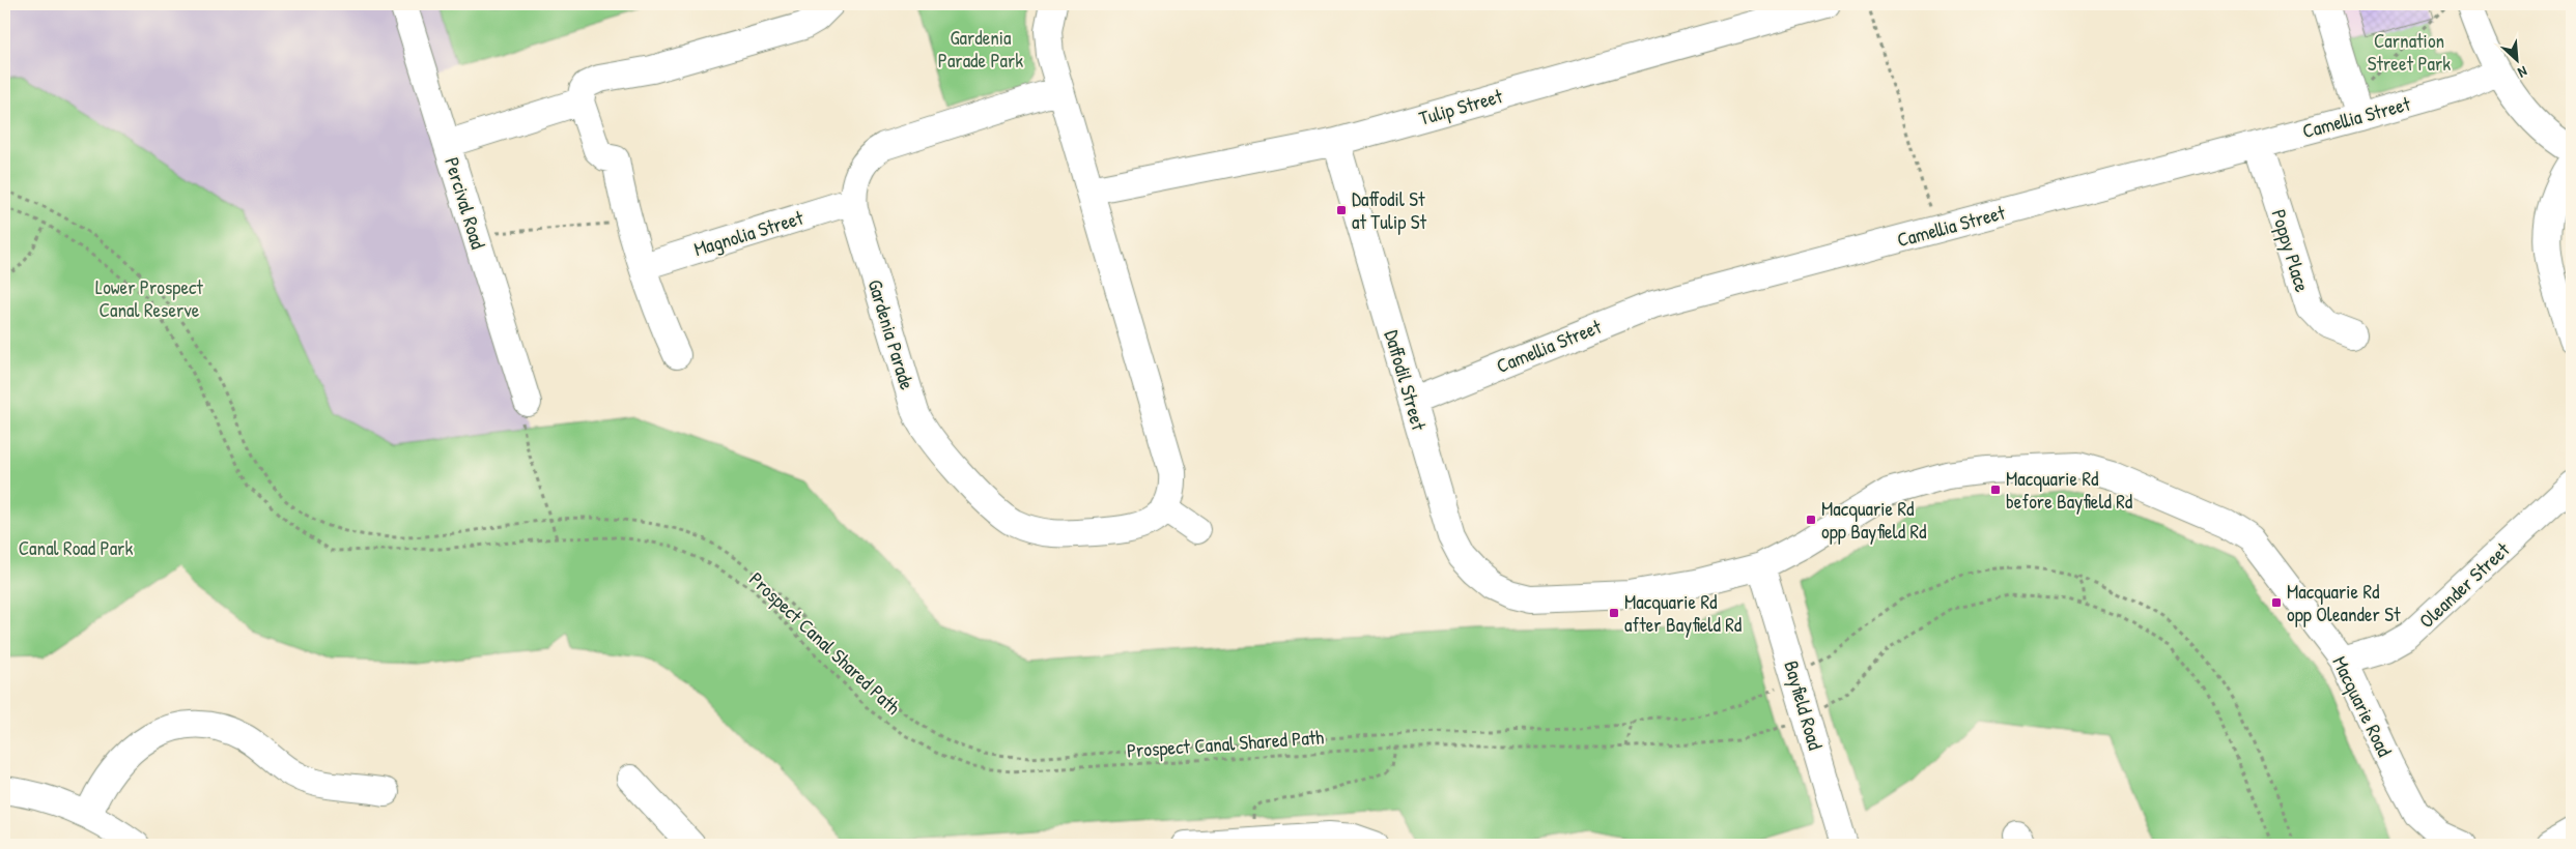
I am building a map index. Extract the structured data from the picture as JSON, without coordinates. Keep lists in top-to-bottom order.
{
  "streets": {
    "street": [
      "Tulip Street",
      "Camellia Street",
      "Percival Road",
      "Magnolia Street",
      "Poppy Place",
      "Gardenia Parade",
      "Daffodil Street",
      "Oleander Street",
      "Bayfield Road",
      "Macquarie Road"
    ],
    "path": ["Prospect Canal Shared Path"]
  },
  "crossings": [
    ["Tulip Street", "Daffodil Street"],
    ["Camellia Street", "Poppy Place"],
    ["Camellia Street", "Daffodil Street"],
    ["Magnolia Street", "Gardenia Parade"],
    ["Daffodil Street", "Macquarie Road"],
    ["Oleander Street", "Macquarie Road"],
    ["Prospect Canal Shared Path", "Bayfield Road"],
    ["Bayfield Road", "Macquarie Road"]
  ],
  "parks": [
    "Gardenia Parade Park",
    "Carnation Street Park",
    "Lower Prospect Canal Reserve",
    "Canal Road Park"
  ],
  "places": {
    "transit": [
      "Daffodil St at Tulip St",
      "Macquarie Rd before Bayfield Rd",
      "Macquarie Rd opp Bayfield Rd",
      "Macquarie Rd opp Oleander St",
      "Macquarie Rd after Bayfield Rd"
    ]
  },
  "north": "bottom right"
}
